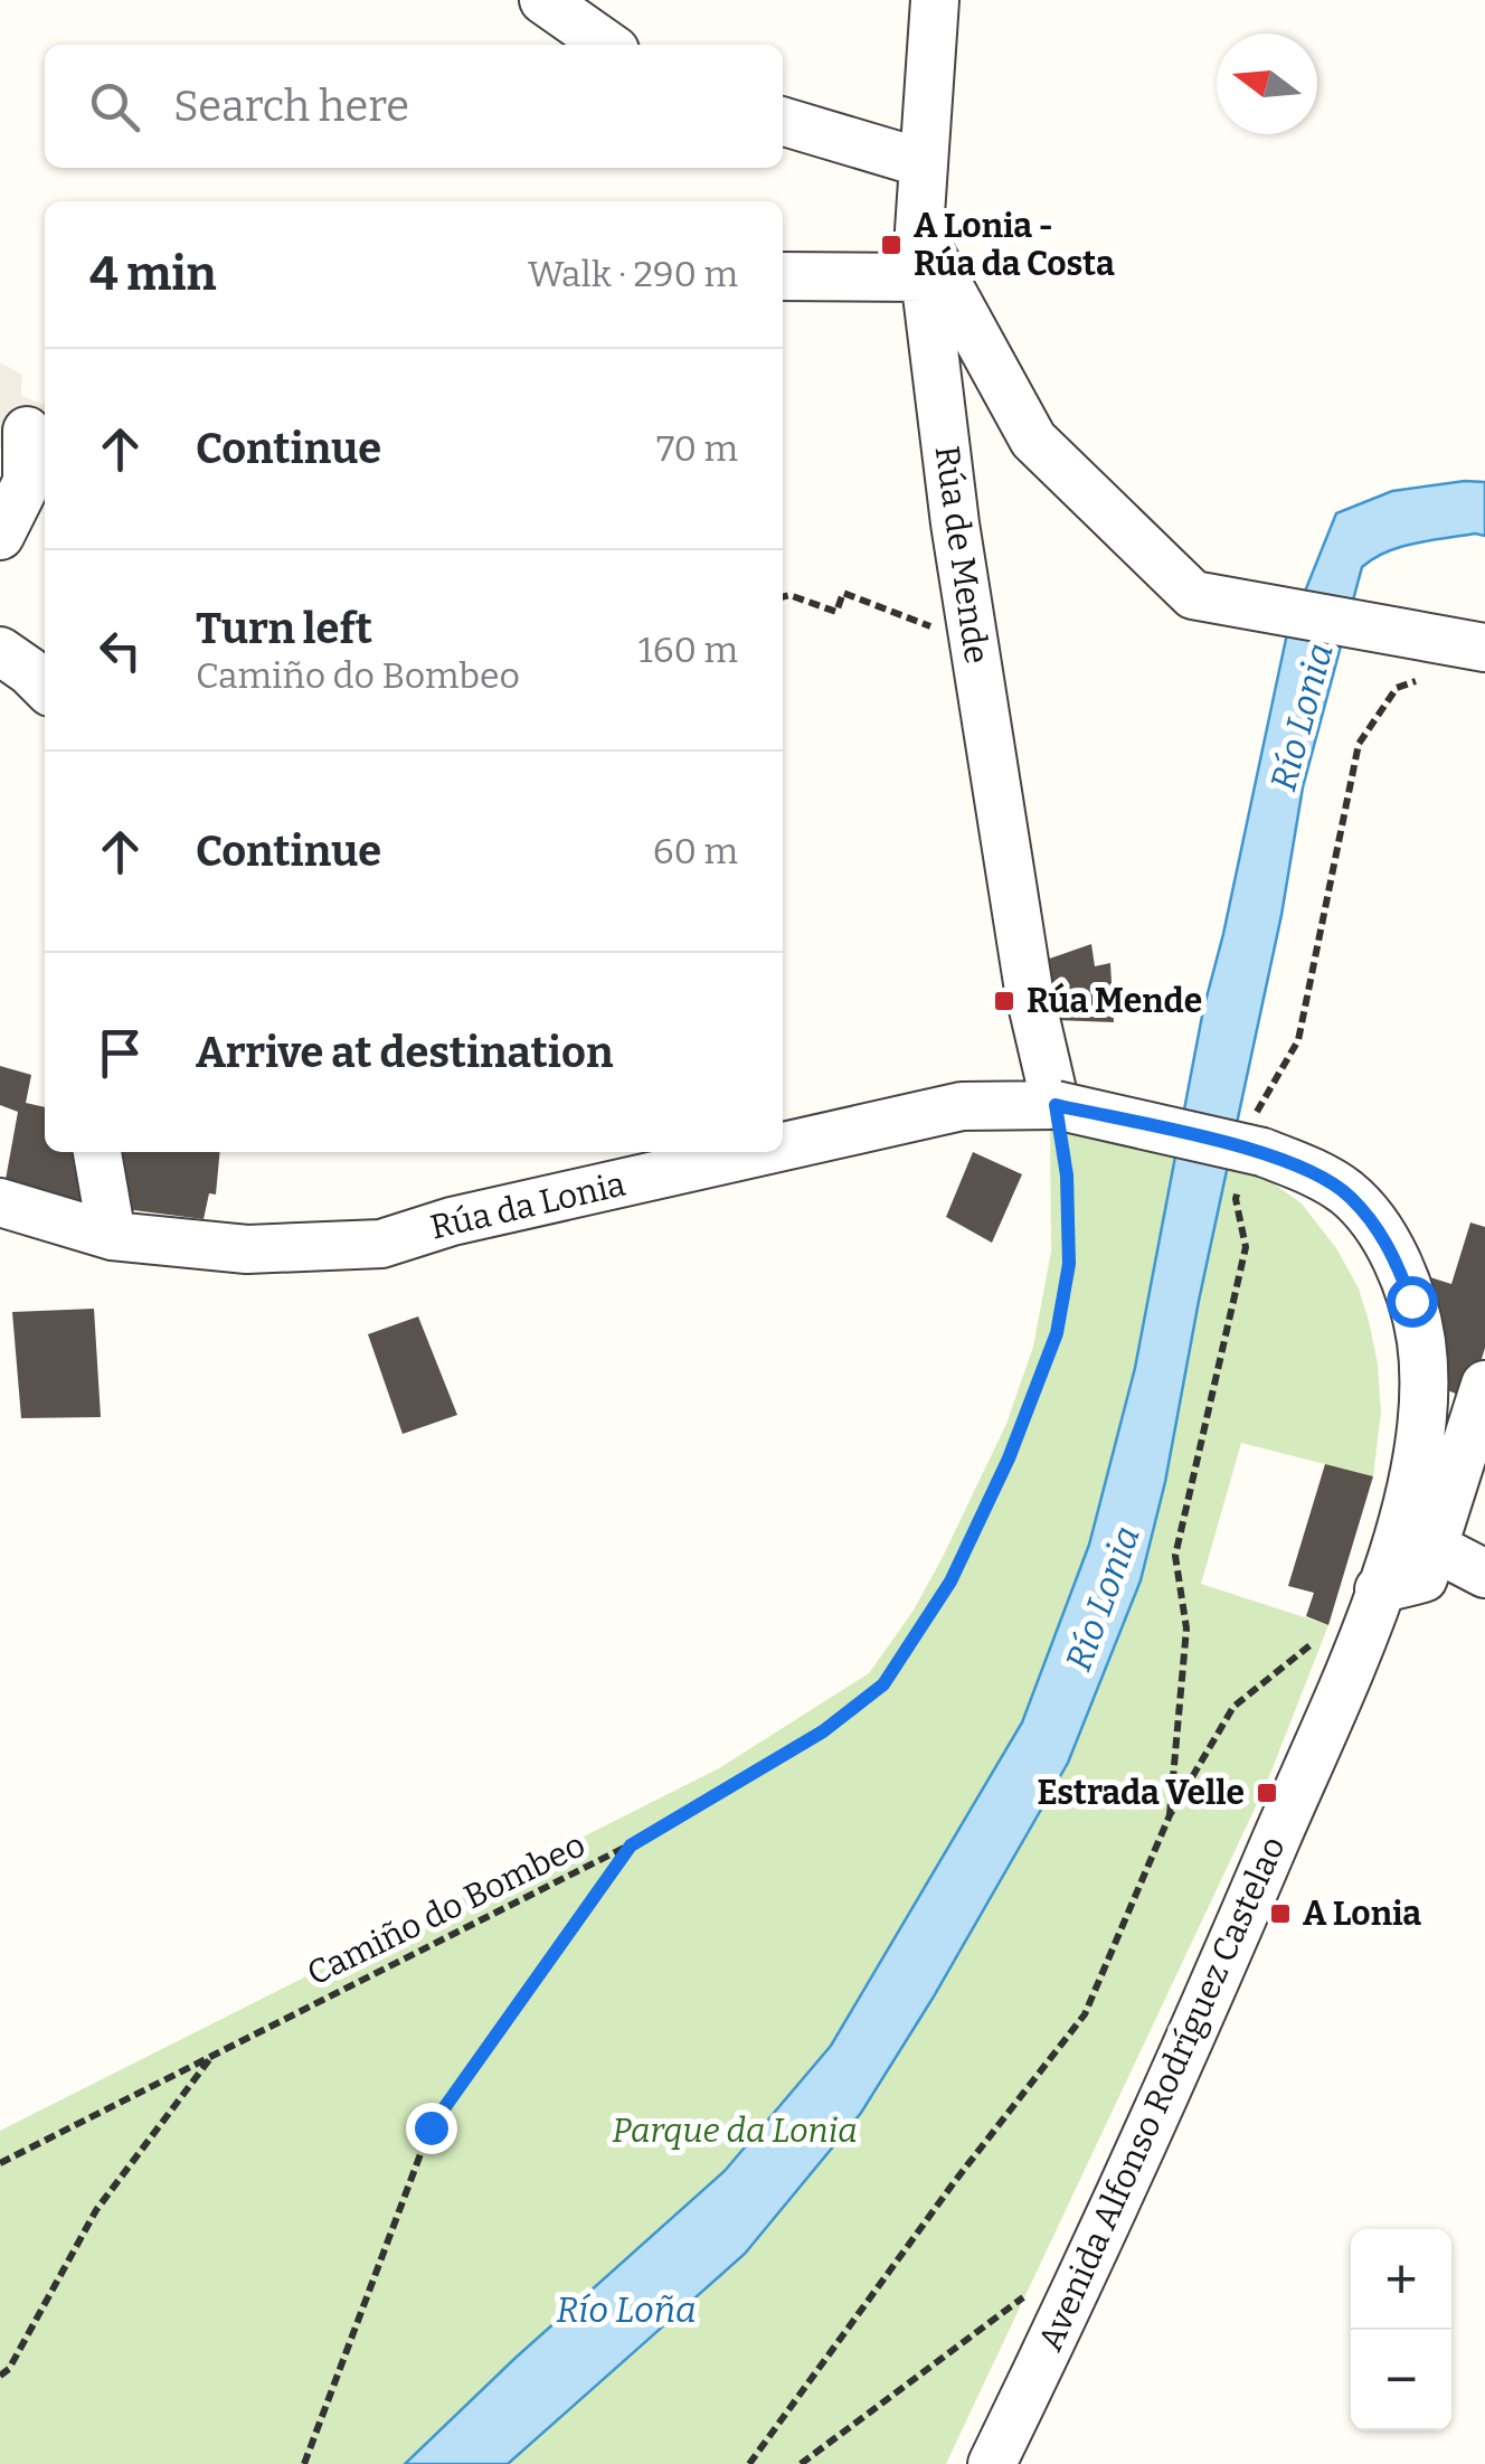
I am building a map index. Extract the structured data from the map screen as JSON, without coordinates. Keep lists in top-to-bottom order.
{
  "streets": {
    "street": ["Rúa de Mende", "Rúa da Lonia", "Avenida Alfonso Rodríguez Castelao"],
    "path": ["Camiño do Bombeo"]
  },
  "crossings": [
    ["Rúa de Mende", "Rúa da Lonia"],
    ["Rúa de Mende", "Camiño do Bombeo"],
    ["Rúa de Mende", "Avenida Alfonso Rodríguez Castelao"],
    ["Rúa da Lonia", "Camiño do Bombeo"],
    ["Rúa da Lonia", "Avenida Alfonso Rodríguez Castelao"],
    ["Camiño do Bombeo", "Avenida Alfonso Rodríguez Castelao"]
  ],
  "water": ["Río Lonia", "Río Loña"],
  "parks": ["Parque da Lonia"],
  "places": {
    "transit": [
      "A Lonia - Rúa da Costa",
      "Rúa Mende",
      "Estrada Velle",
      "A Lonia"
    ]
  },
  "north": "left",
  "page": {
    "search": "Search here",
    "heading": ["4 min", "Walk · 290 m"],
    "list": [
      ["Continue", "70 m"],
      ["Turn left", "Camiño do Bombeo", "160 m"],
      ["Continue", "60 m"],
      "Arrive at destination"
    ],
    "map_buttons": ["+", "−"]
  }
}
